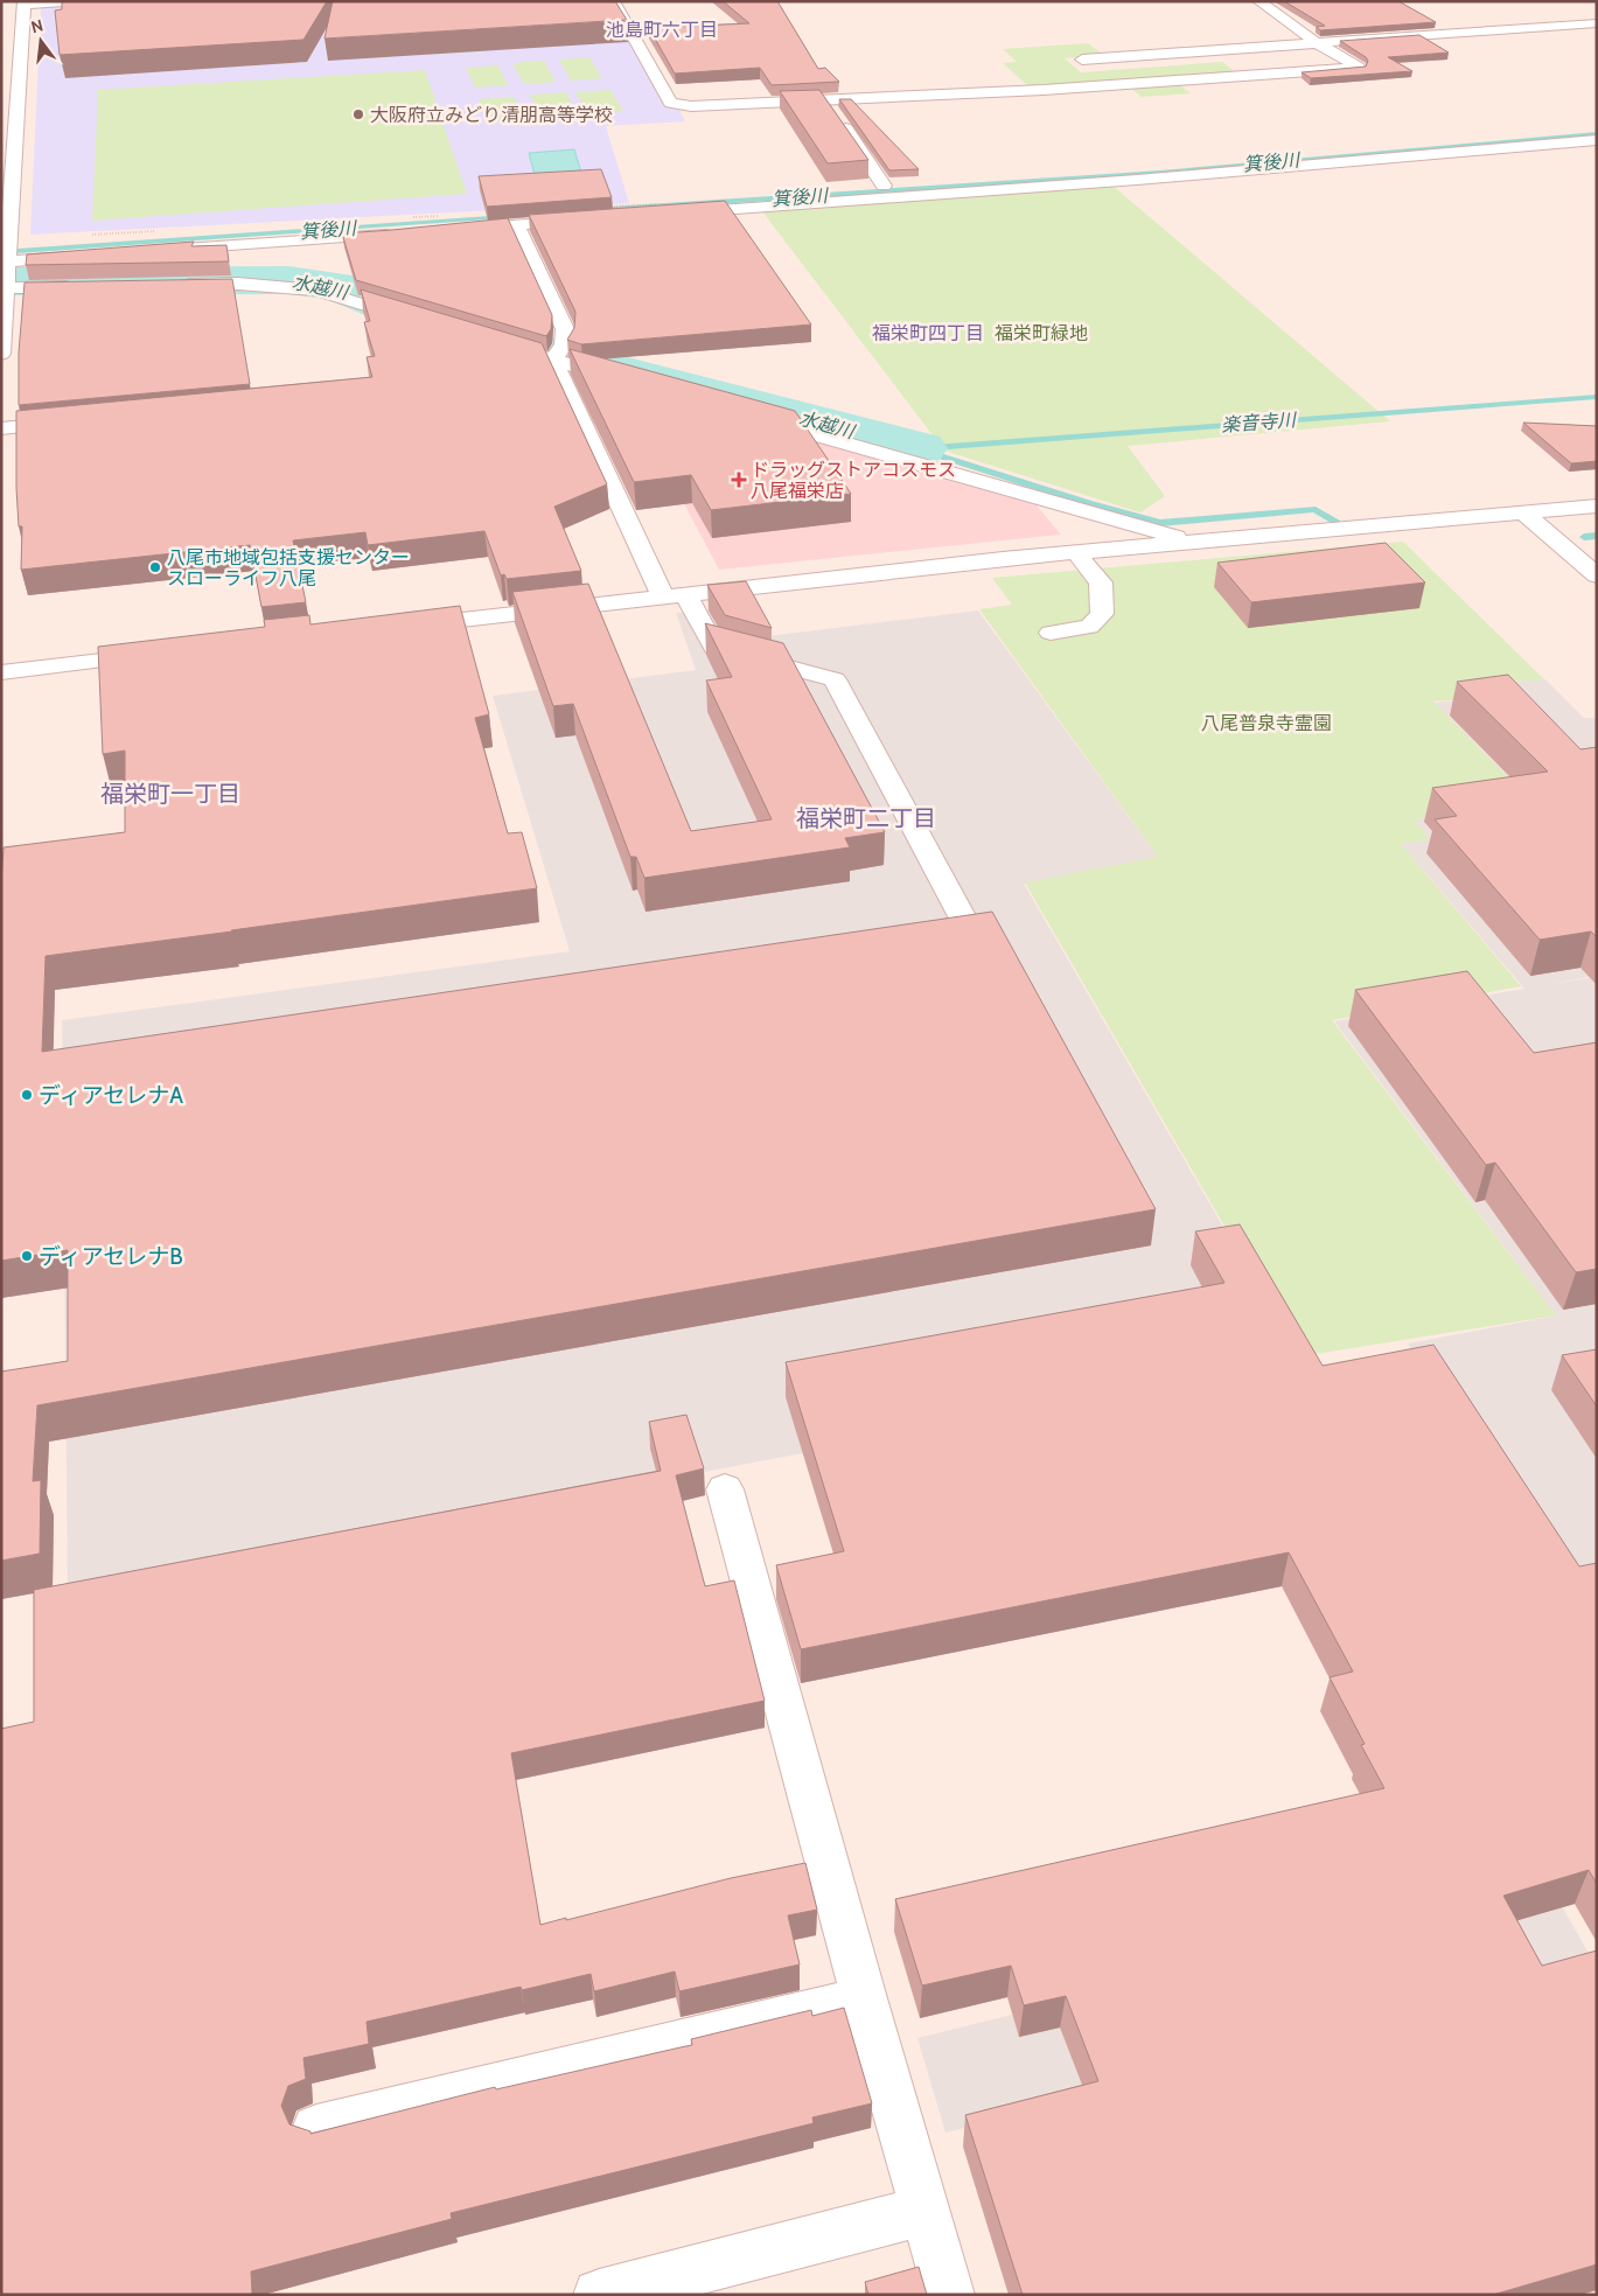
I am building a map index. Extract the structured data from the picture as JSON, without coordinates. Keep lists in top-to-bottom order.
{
  "districts": [
    "池島町六丁目",
    "福栄町四丁目",
    "福栄町一丁目",
    "福栄町二丁目"
  ],
  "water": ["箕後川", "水越川", "楽音寺川"],
  "parks": ["福栄町緑地", "八尾普泉寺霊園"],
  "places": {
    "other": [
      "大阪府立みどり清朋高等学校",
      "八尾市地域包括支援センター スローライフ八尾",
      "ディアセレナA",
      "ディアセレナB"
    ],
    "health": ["ドラッグストアコスモス 八尾福栄店"]
  },
  "north": "top"
}
